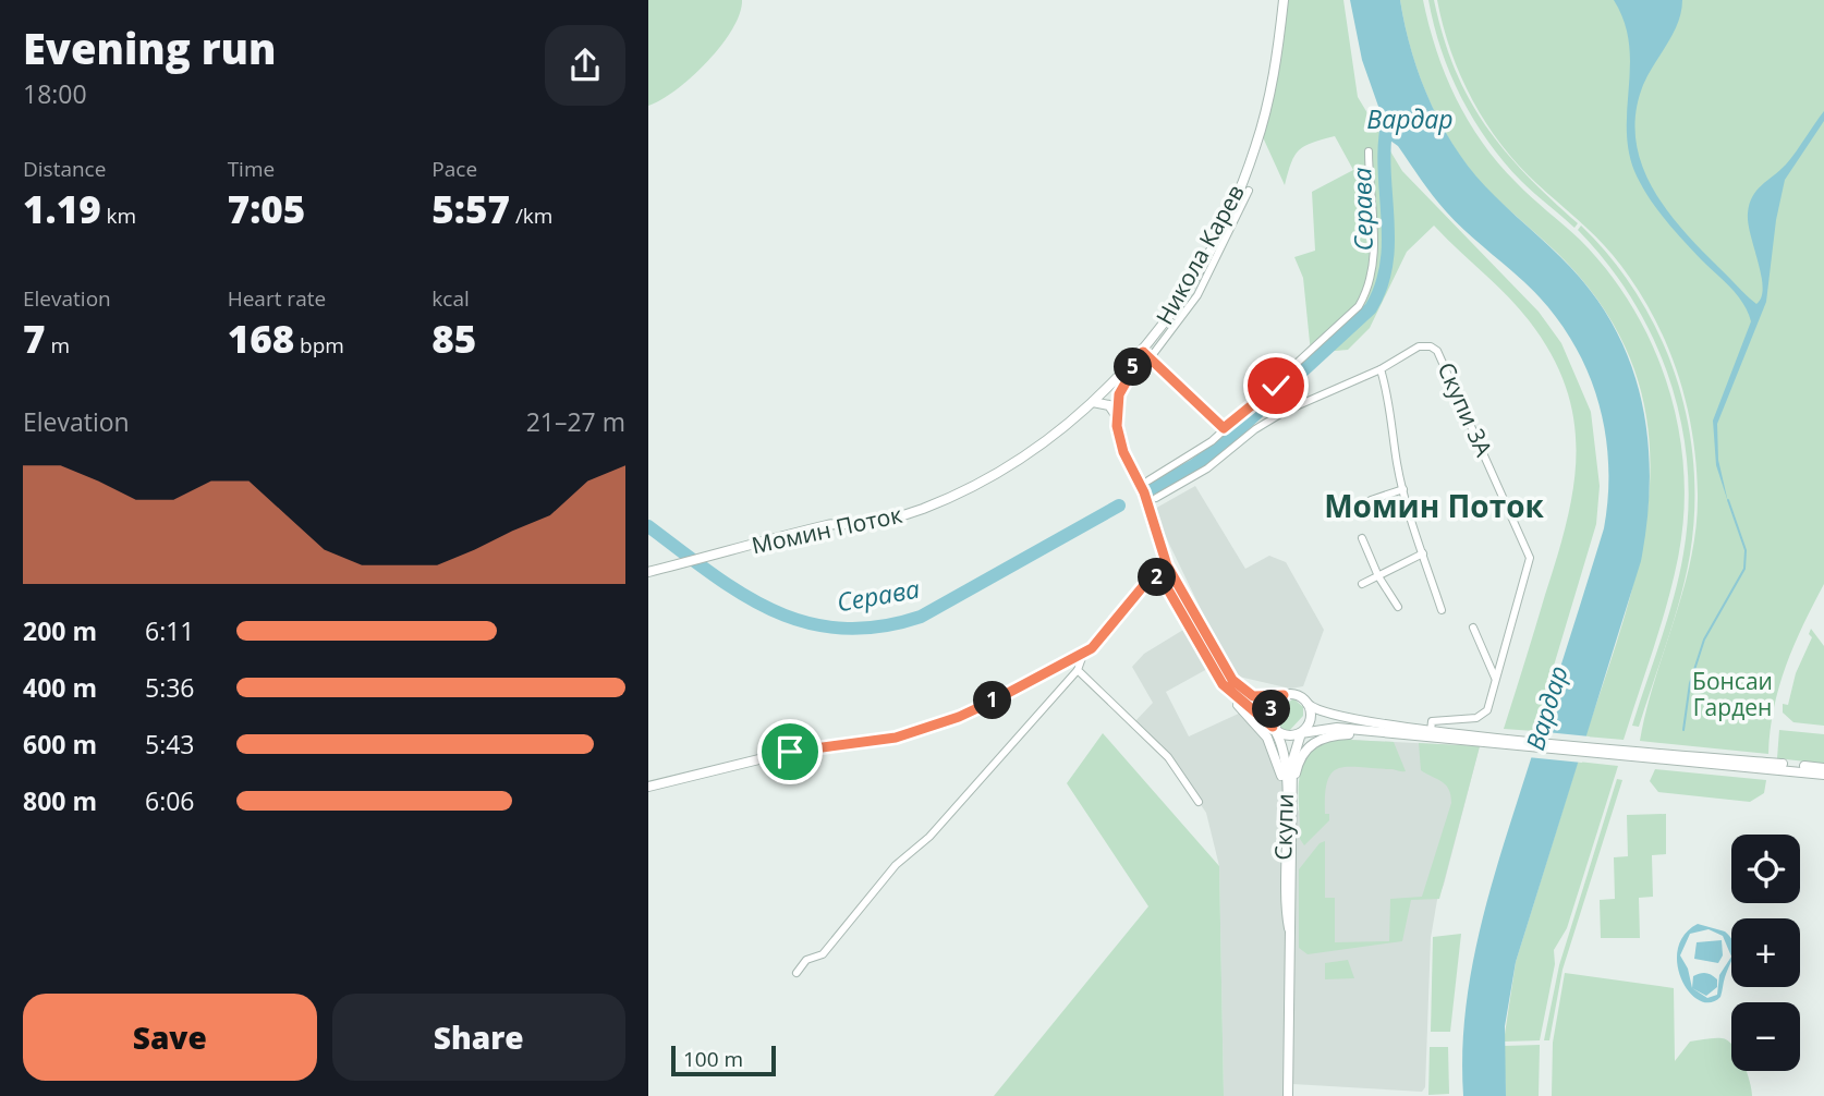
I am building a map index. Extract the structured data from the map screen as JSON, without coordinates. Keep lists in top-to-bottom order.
{
  "streets": {
    "street": [
      "Никола Карев",
      "Скупи 3А",
      "Момин Поток",
      "Скупи"
    ]
  },
  "crossings": [
    ["Никола Карев", "Момин Поток"]
  ],
  "districts": ["Момин Поток"],
  "water": ["Вардар", "Серава"],
  "parks": ["Бонсаи Гарден"],
  "scale_bar": "100 m",
  "page": {
    "heading": ["Evening run", "18:00"],
    "stats": [
      ["Distance", "1.19 km"],
      ["Time", "7:05"],
      ["Pace", "5:57 /km"],
      ["Elevation", "7 m"],
      ["Heart rate", "168 bpm"],
      ["kcal", "85"]
    ],
    "pins": [
      "5",
      "2",
      "1",
      "3"
    ],
    "chart": ["Elevation", "21–27 m"],
    "list": [
      {
        "name": "200 m",
        "note": "6:11"
      },
      {
        "name": "400 m",
        "note": "5:36"
      },
      {
        "name": "600 m",
        "note": "5:43"
      },
      {
        "name": "800 m",
        "note": "6:06"
      }
    ],
    "map_buttons": ["+", "−"],
    "buttons": ["Save", "Share"],
    "scale": "100 m"
  }
}
